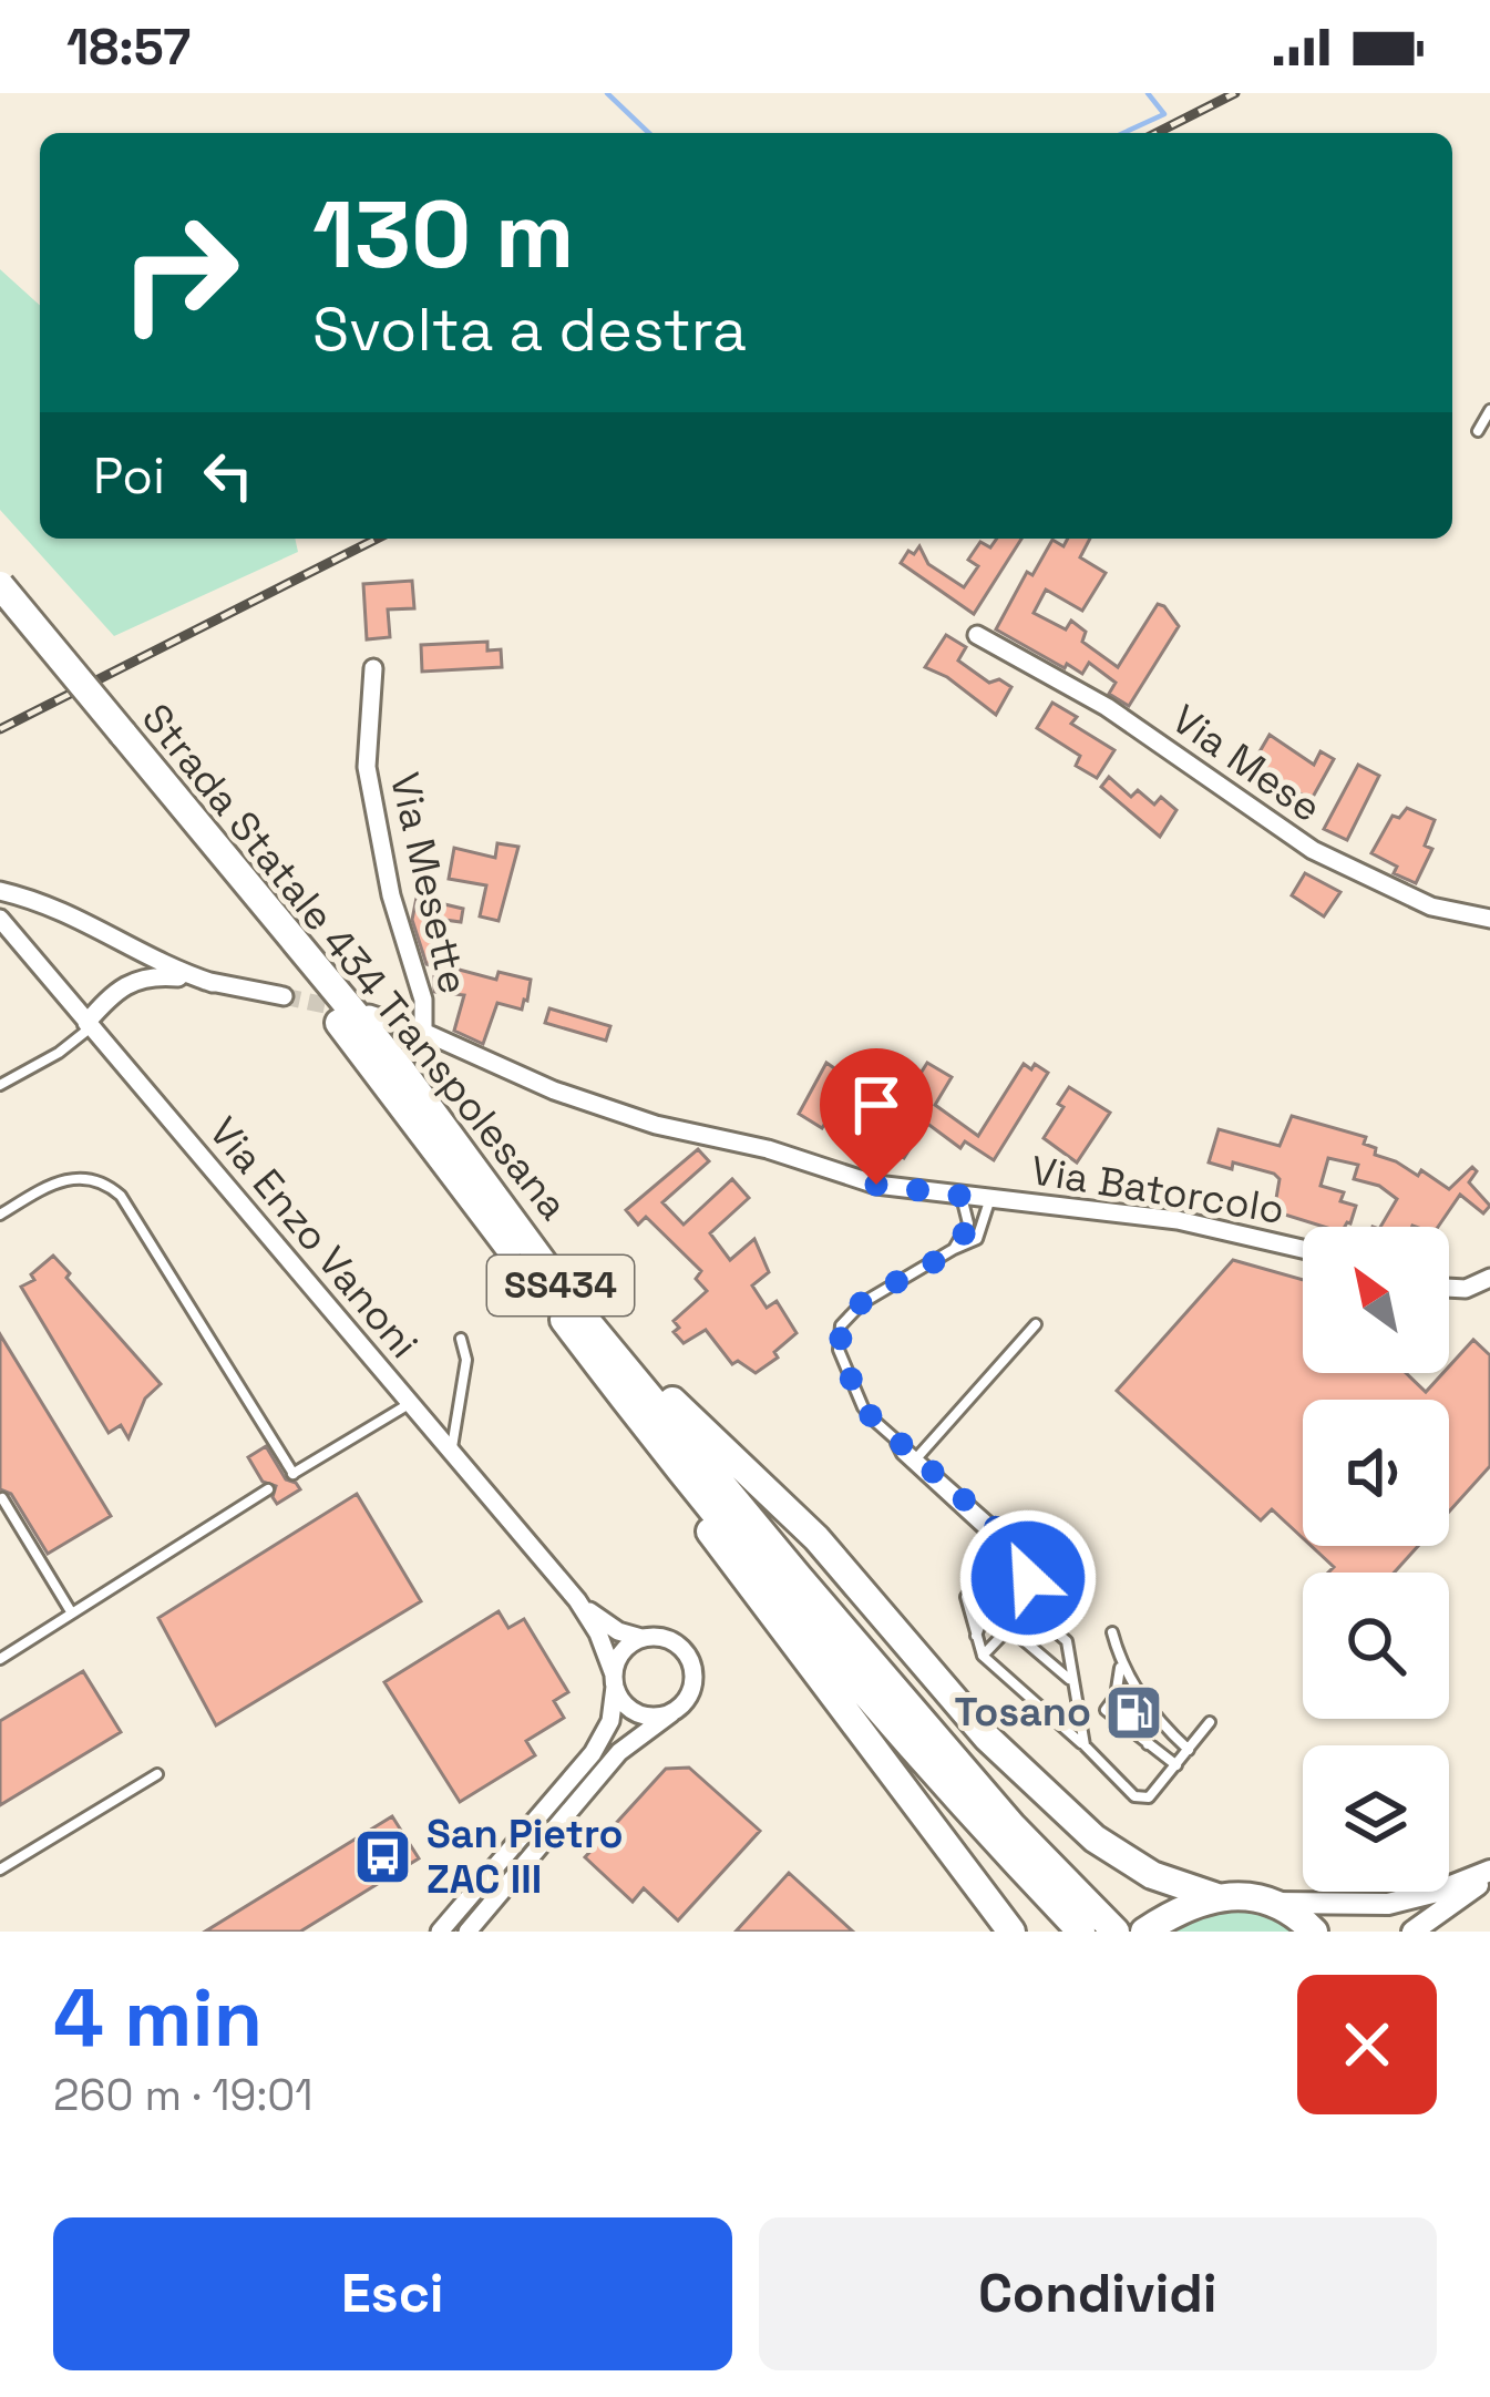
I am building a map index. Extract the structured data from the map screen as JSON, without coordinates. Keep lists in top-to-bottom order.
{
  "streets": {
    "main road": ["Strada Statale 434 Transpolesana", "SS434"],
    "street": [
      "Via Mese",
      "Via Mesette",
      "Via Batorcolo",
      "Via Enzo Vanoni"
    ]
  },
  "crossings": [
    ["Via Mesette", "Via Batorcolo"]
  ],
  "places": {
    "fuel station": ["Tosano"],
    "bus stop": ["San Pietro ZAC III"]
  },
  "north": "top left",
  "page": {
    "status": "18:57",
    "turn": ["130 m", "Svolta a destra"],
    "then": "Poi",
    "heading": ["4 min", "260 m · 19:01"],
    "buttons": ["Esci", "Condividi"]
  }
}
